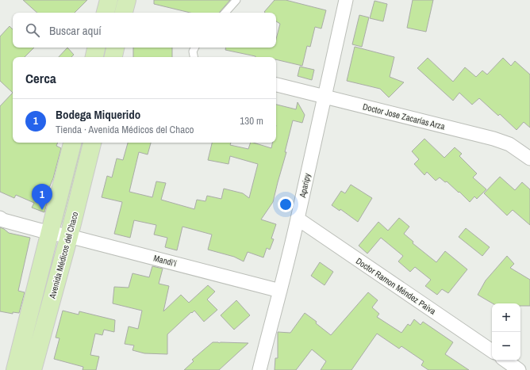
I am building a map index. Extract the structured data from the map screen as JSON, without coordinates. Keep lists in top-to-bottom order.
{
  "streets": {
    "main road": ["Avenida Médicos del Chaco"],
    "street": [
      "Doctor Jose Zacarías Arza",
      "Aparipy",
      "Mandi'í",
      "Doctor Ramon Méndez Paiva"
    ]
  },
  "crossings": [
    ["Doctor Jose Zacarías Arza", "Aparipy"],
    ["Aparipy", "Mandi'í"],
    ["Aparipy", "Doctor Ramon Méndez Paiva"],
    ["Avenida Médicos del Chaco", "Mandi'í"]
  ],
  "page": {
    "search": "Buscar aquí",
    "heading": "Cerca",
    "list": [
      {
        "mark": "1",
        "name": "Bodega Miquerido",
        "note": "Tienda · Avenida Médicos del Chaco",
        "value": "130 m"
      }
    ],
    "pins": "1",
    "map_buttons": ["+", "−"]
  }
}
